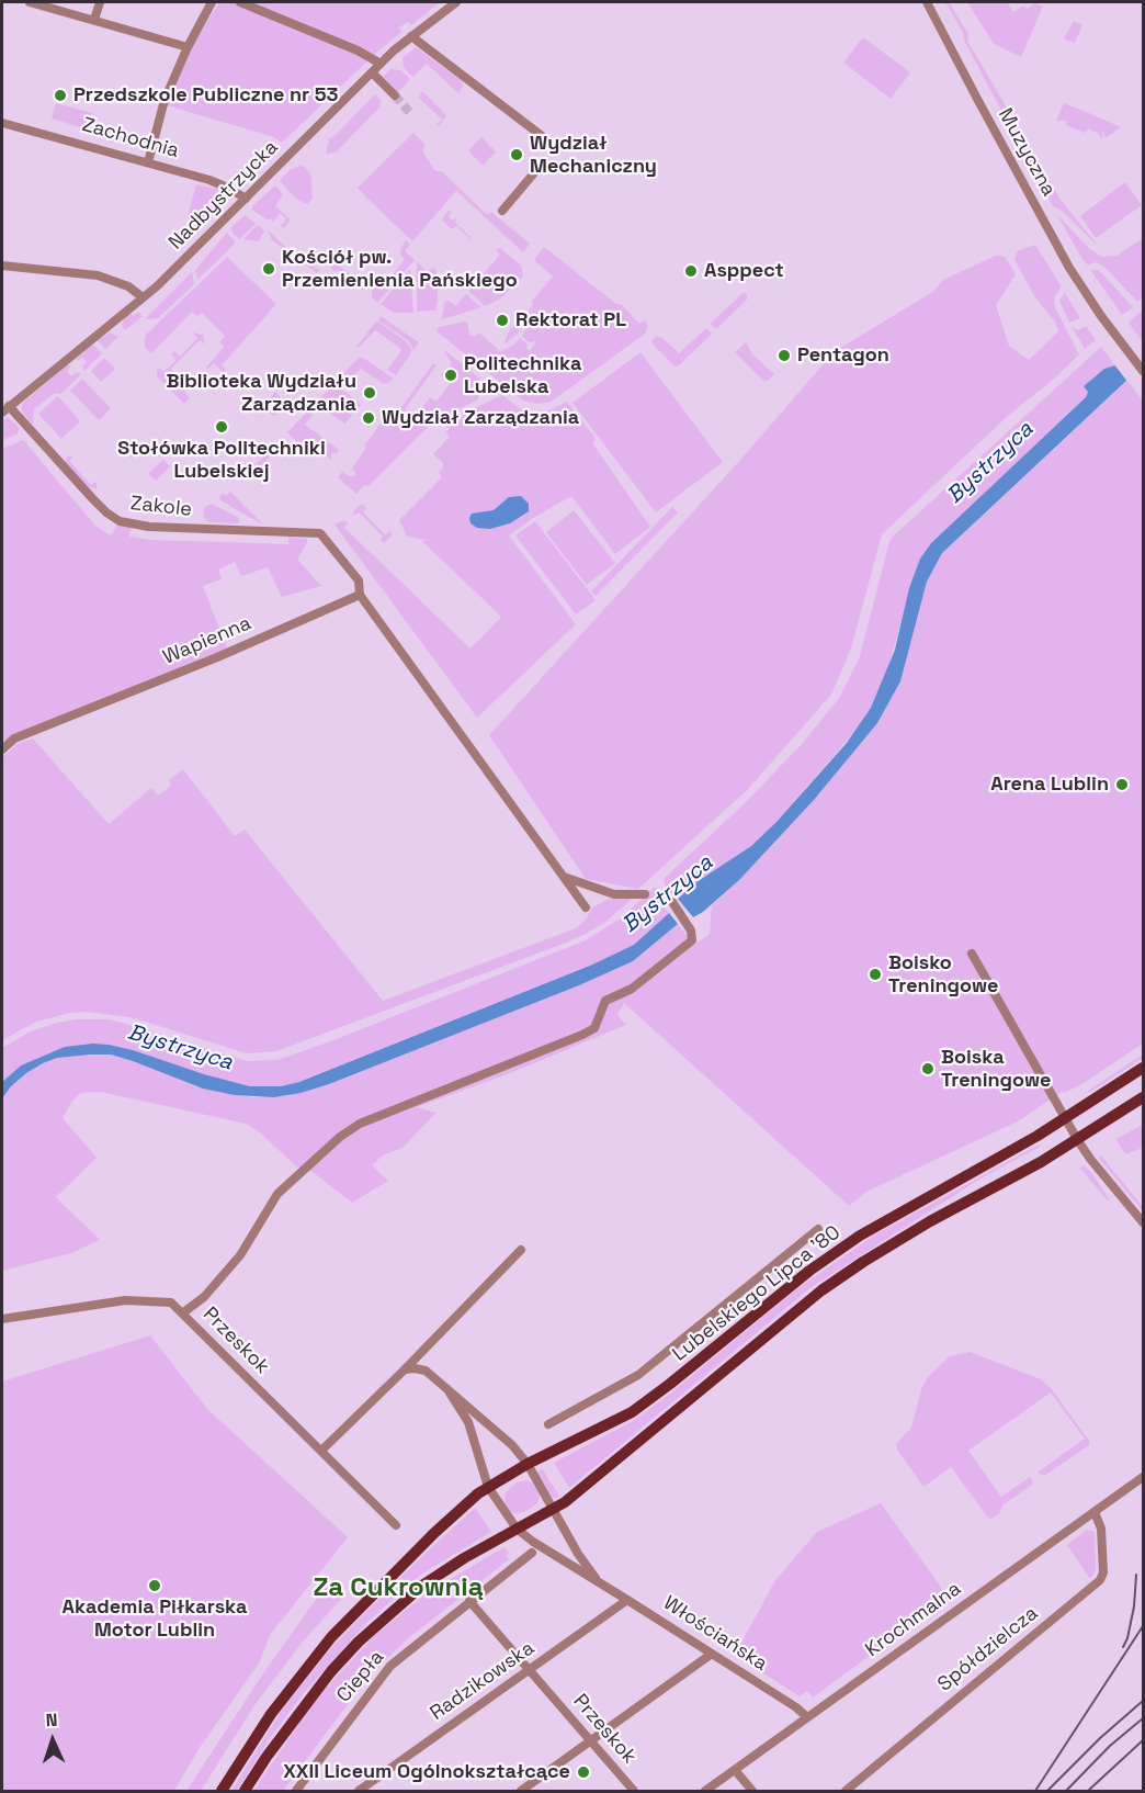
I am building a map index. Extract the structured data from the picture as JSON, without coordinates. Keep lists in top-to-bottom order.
{
  "streets": {
    "main road": ["Lubelskiego Lipca '80"],
    "street": [
      "Zachodnia",
      "Muzyczna",
      "Nadbystrzycka",
      "Zakole",
      "Wapienna",
      "Przeskok",
      "Krochmalna",
      "Włościańska",
      "Spółdzielcza",
      "Ciepła",
      "Radzikowska"
    ]
  },
  "crossings": [
    ["Zachodnia", "Nadbystrzycka"],
    ["Nadbystrzycka", "Zakole"],
    ["Zakole", "Wapienna"],
    ["Lubelskiego Lipca '80", "Włościańska"],
    ["Przeskok", "Ciepła"],
    ["Przeskok", "Radzikowska"],
    ["Krochmalna", "Włościańska"],
    ["Krochmalna", "Spółdzielcza"],
    ["Włościańska", "Radzikowska"]
  ],
  "districts": ["Za Cukrownią"],
  "water": ["Bystrzyca"],
  "places": [
    "Przedszkole Publiczne nr 53",
    "Wydział Mechaniczny",
    "Kościół pw. Przemienienia Pańskiego",
    "Asppect",
    "Rektorat PL",
    "Pentagon",
    "Politechnika Lubelska",
    "Biblioteka Wydziału Zarządzania",
    "Wydział Zarządzania",
    "Stołówka Politechniki Lubelskiej",
    "Arena Lublin",
    "Boisko Treningowe",
    "Boiska Treningowe",
    "Akademia Piłkarska Motor Lublin",
    "XXII Liceum Ogólnokształcące"
  ],
  "north": "top"
}
